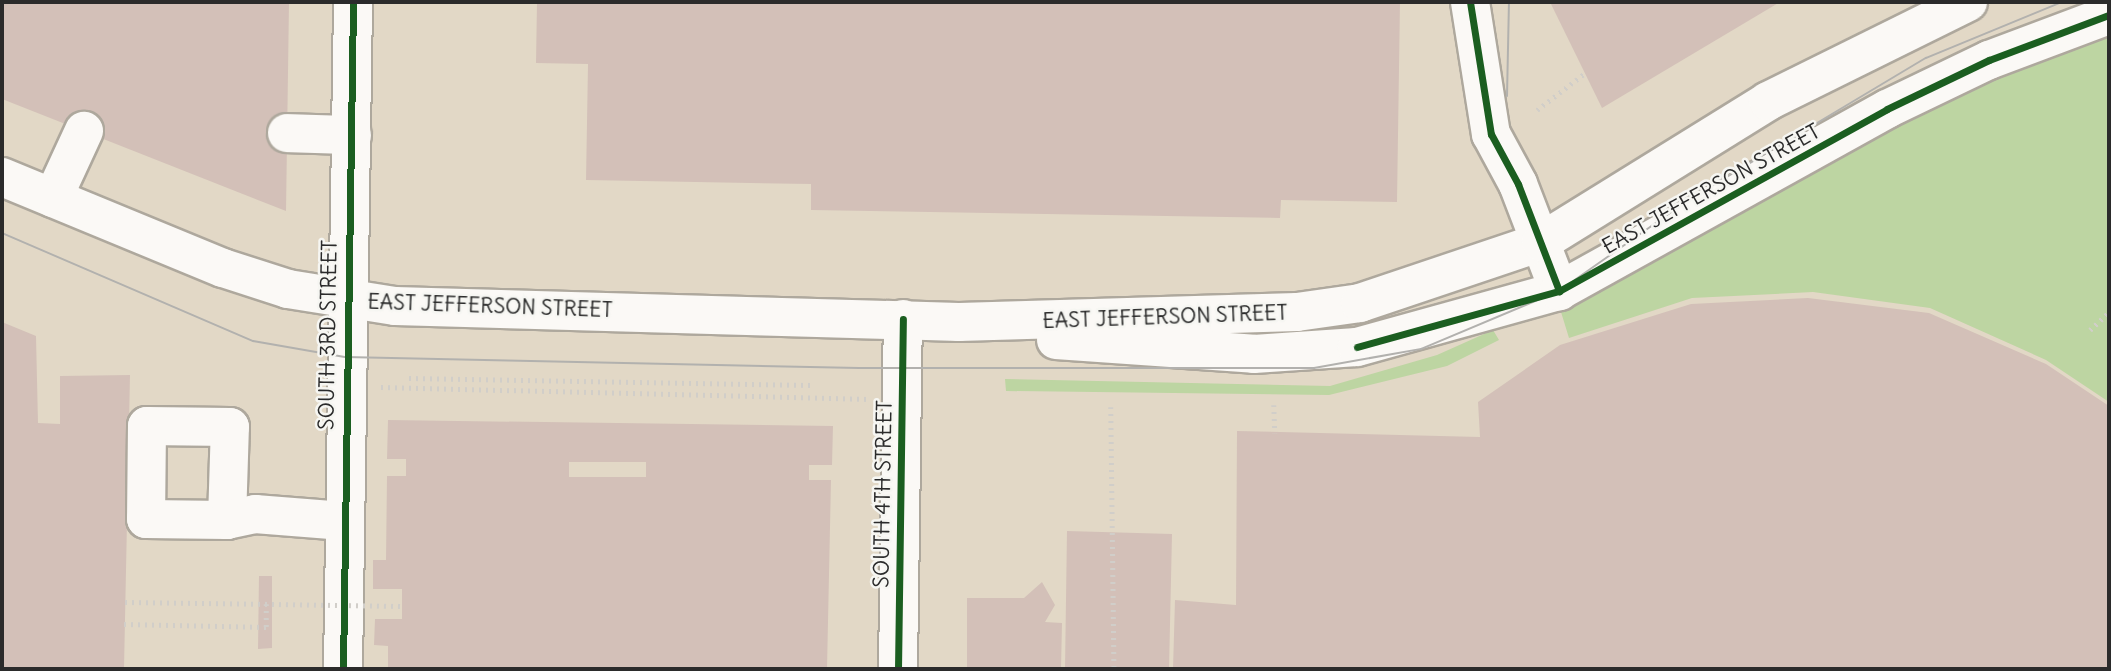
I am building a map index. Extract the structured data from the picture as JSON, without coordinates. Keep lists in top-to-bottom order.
{
  "streets": {
    "main road": ["EAST JEFFERSON STREET", "SOUTH 3RD STREET", "SOUTH 4TH STREET"]
  },
  "crossings": [
    ["EAST JEFFERSON STREET", "SOUTH 3RD STREET"],
    ["EAST JEFFERSON STREET", "SOUTH 4TH STREET"]
  ]
}
